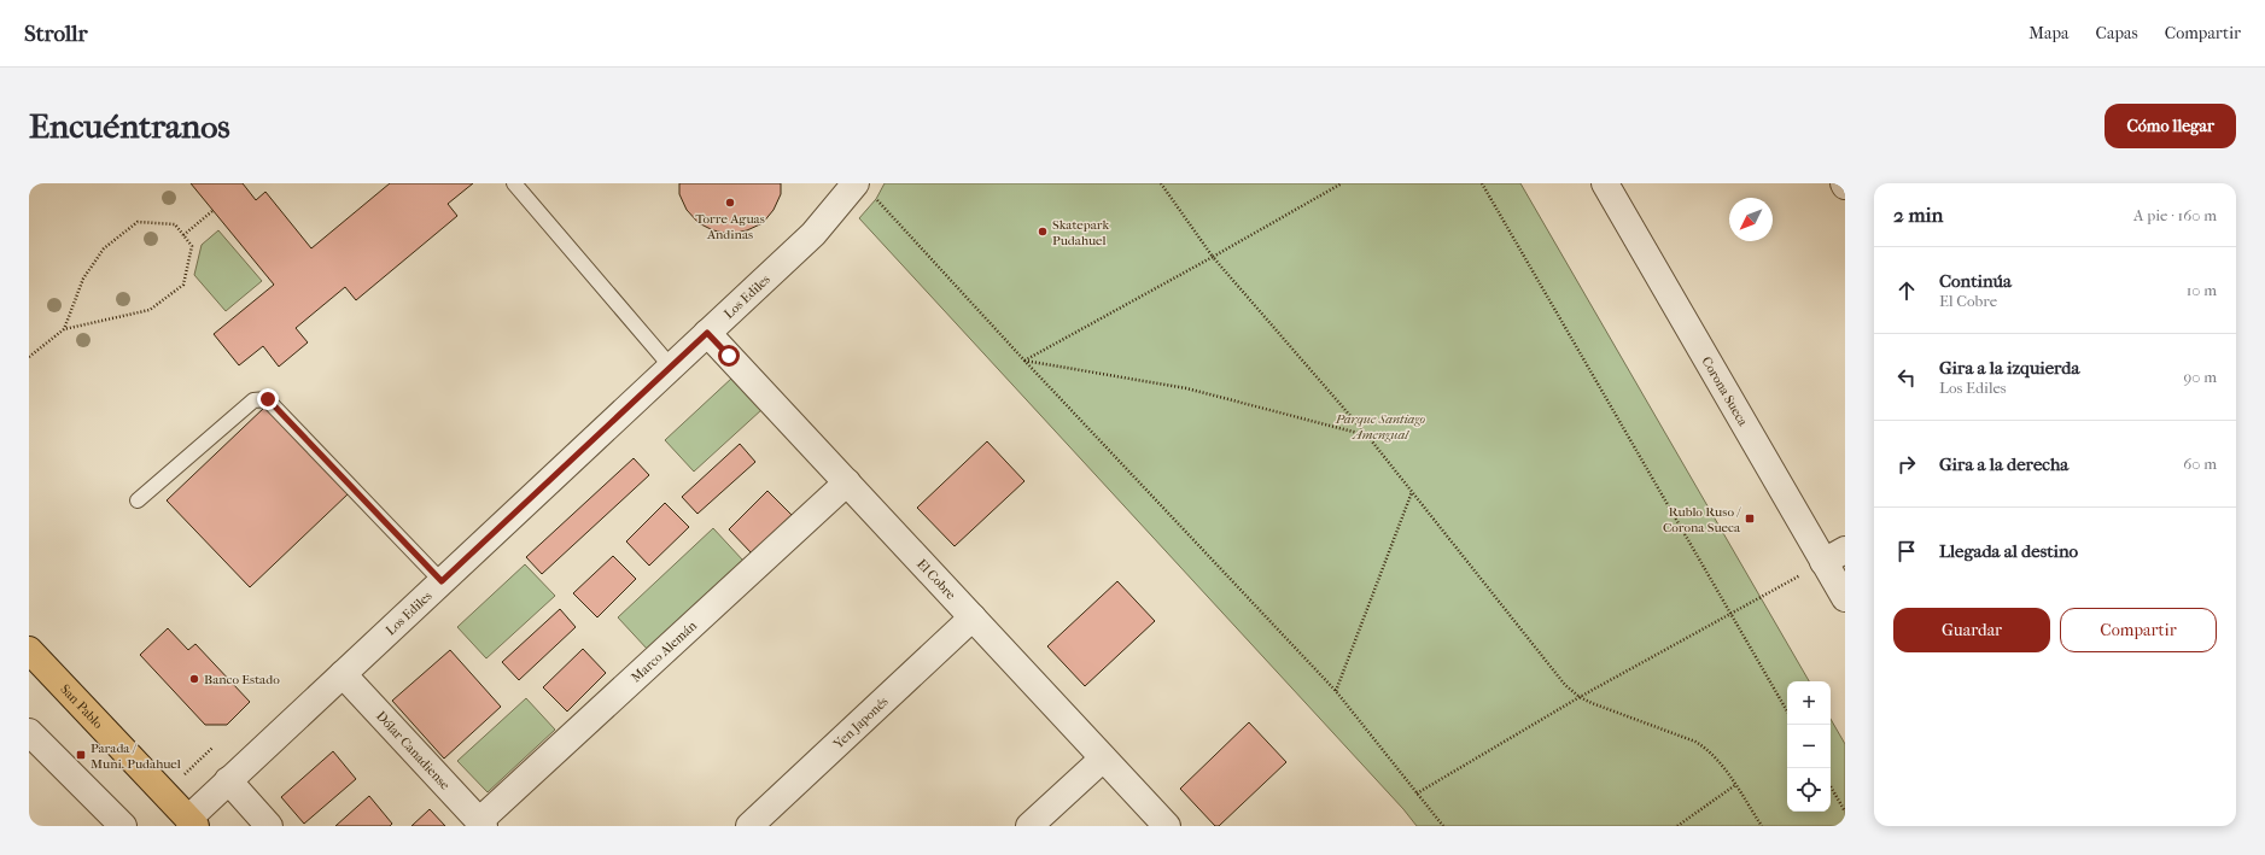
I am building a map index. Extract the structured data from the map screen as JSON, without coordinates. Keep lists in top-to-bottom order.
{
  "streets": {
    "main road": ["San Pablo"],
    "street": [
      "Los Ediles",
      "Corona Sueca",
      "El Cobre",
      "Marco Alemán",
      "Yen Japonés",
      "Dólar Canadiense"
    ]
  },
  "crossings": [
    ["Los Ediles", "El Cobre"],
    ["Los Ediles", "San Pablo"],
    ["Los Ediles", "Dólar Canadiense"],
    ["El Cobre", "Marco Alemán"],
    ["El Cobre", "Yen Japonés"],
    ["Marco Alemán", "Dólar Canadiense"]
  ],
  "parks": ["Parque Santiago Amengual"],
  "places": {
    "other": ["Torre Aguas Andinas", "Skatepark Pudahuel", "Banco Estado"],
    "transit": ["Rublo Ruso / Corona Sueca", "Parada / Muni. Pudahuel"]
  },
  "north": "bottom left",
  "page": {
    "header": "Strollr",
    "nav": ["Mapa", "Capas", "Compartir"],
    "buttons": [
      "Cómo llegar",
      ["Guardar", "Compartir"]
    ],
    "title": "Encuéntranos",
    "heading": ["2 min", "A pie · 160 m"],
    "list": [
      ["Continúa", "El Cobre", "10 m"],
      ["Gira a la izquierda", "Los Ediles", "90 m"],
      ["Gira a la derecha", "60 m"],
      "Llegada al destino"
    ],
    "map_buttons": ["+", "−"]
  }
}
